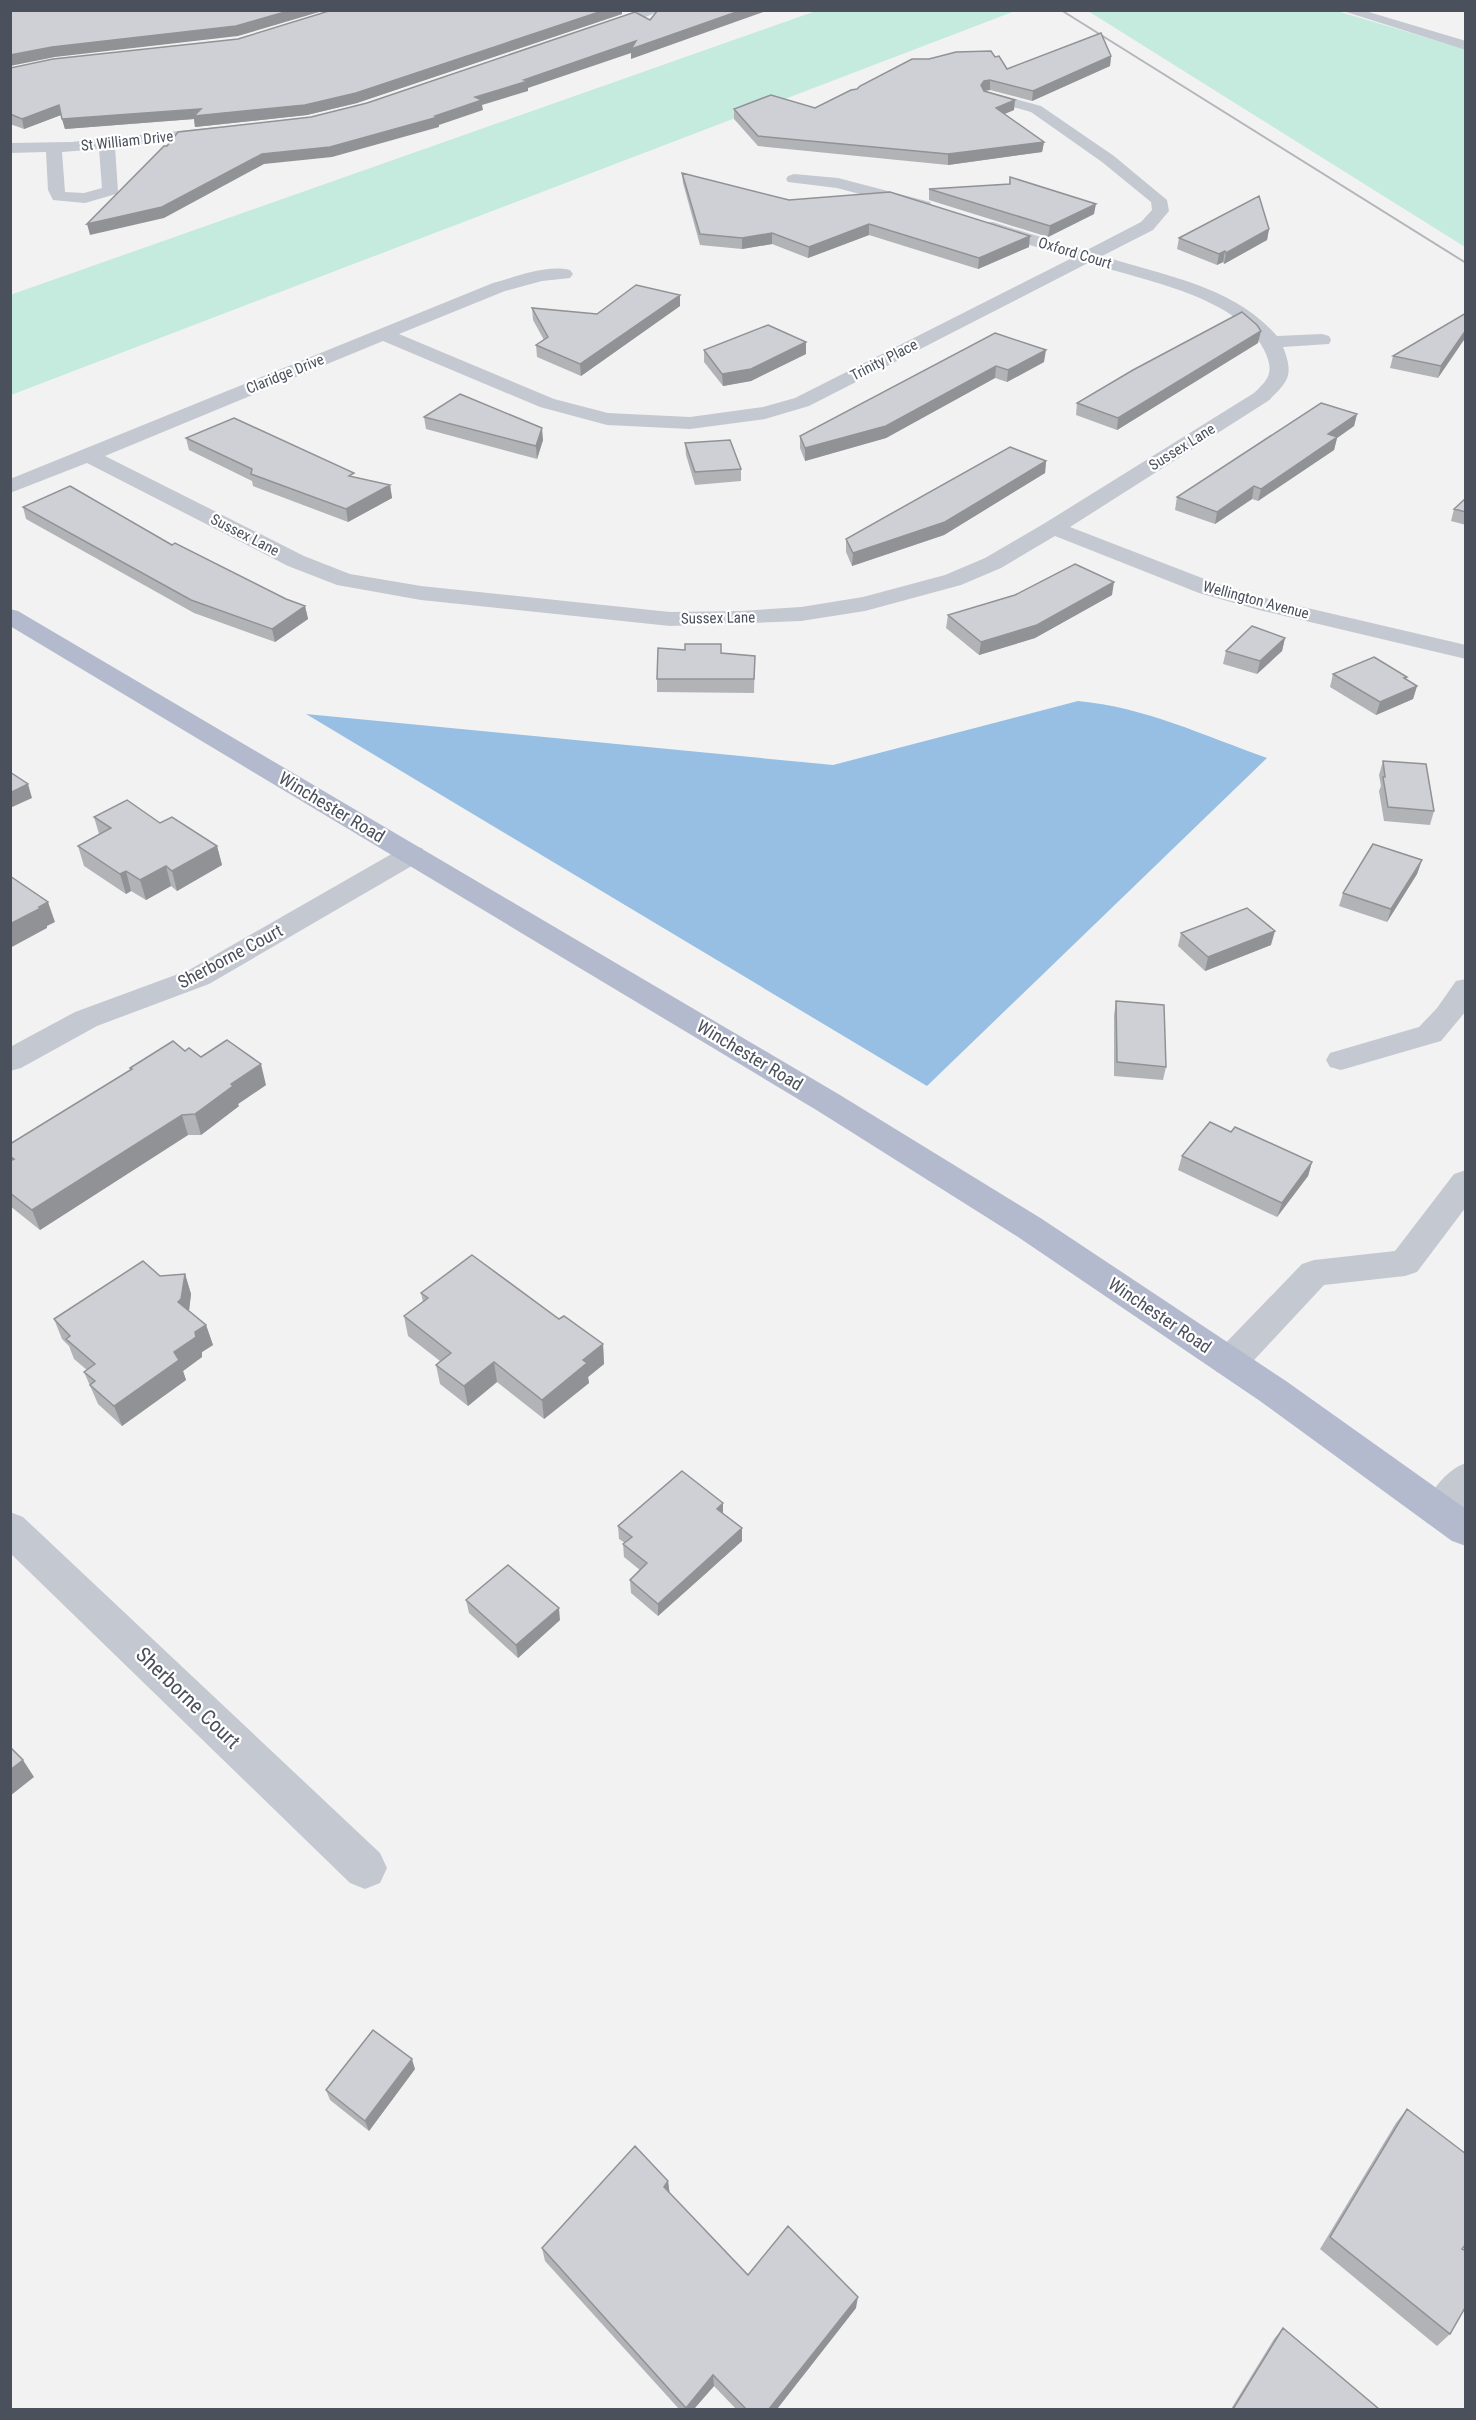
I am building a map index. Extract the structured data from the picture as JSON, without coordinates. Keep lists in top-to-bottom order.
{
  "streets": {
    "main road": ["Winchester Road"],
    "street": [
      "St William Drive",
      "Oxford Court",
      "Trinity Place",
      "Claridge Drive",
      "Sussex Lane",
      "Wellington Avenue",
      "Sherborne Court"
    ]
  },
  "crossings": [
    ["Oxford Court", "Trinity Place"],
    ["Oxford Court", "Sussex Lane"],
    ["Trinity Place", "Claridge Drive"],
    ["Claridge Drive", "Sussex Lane"],
    ["Sussex Lane", "Wellington Avenue"],
    ["Winchester Road", "Sherborne Court"]
  ]
}
